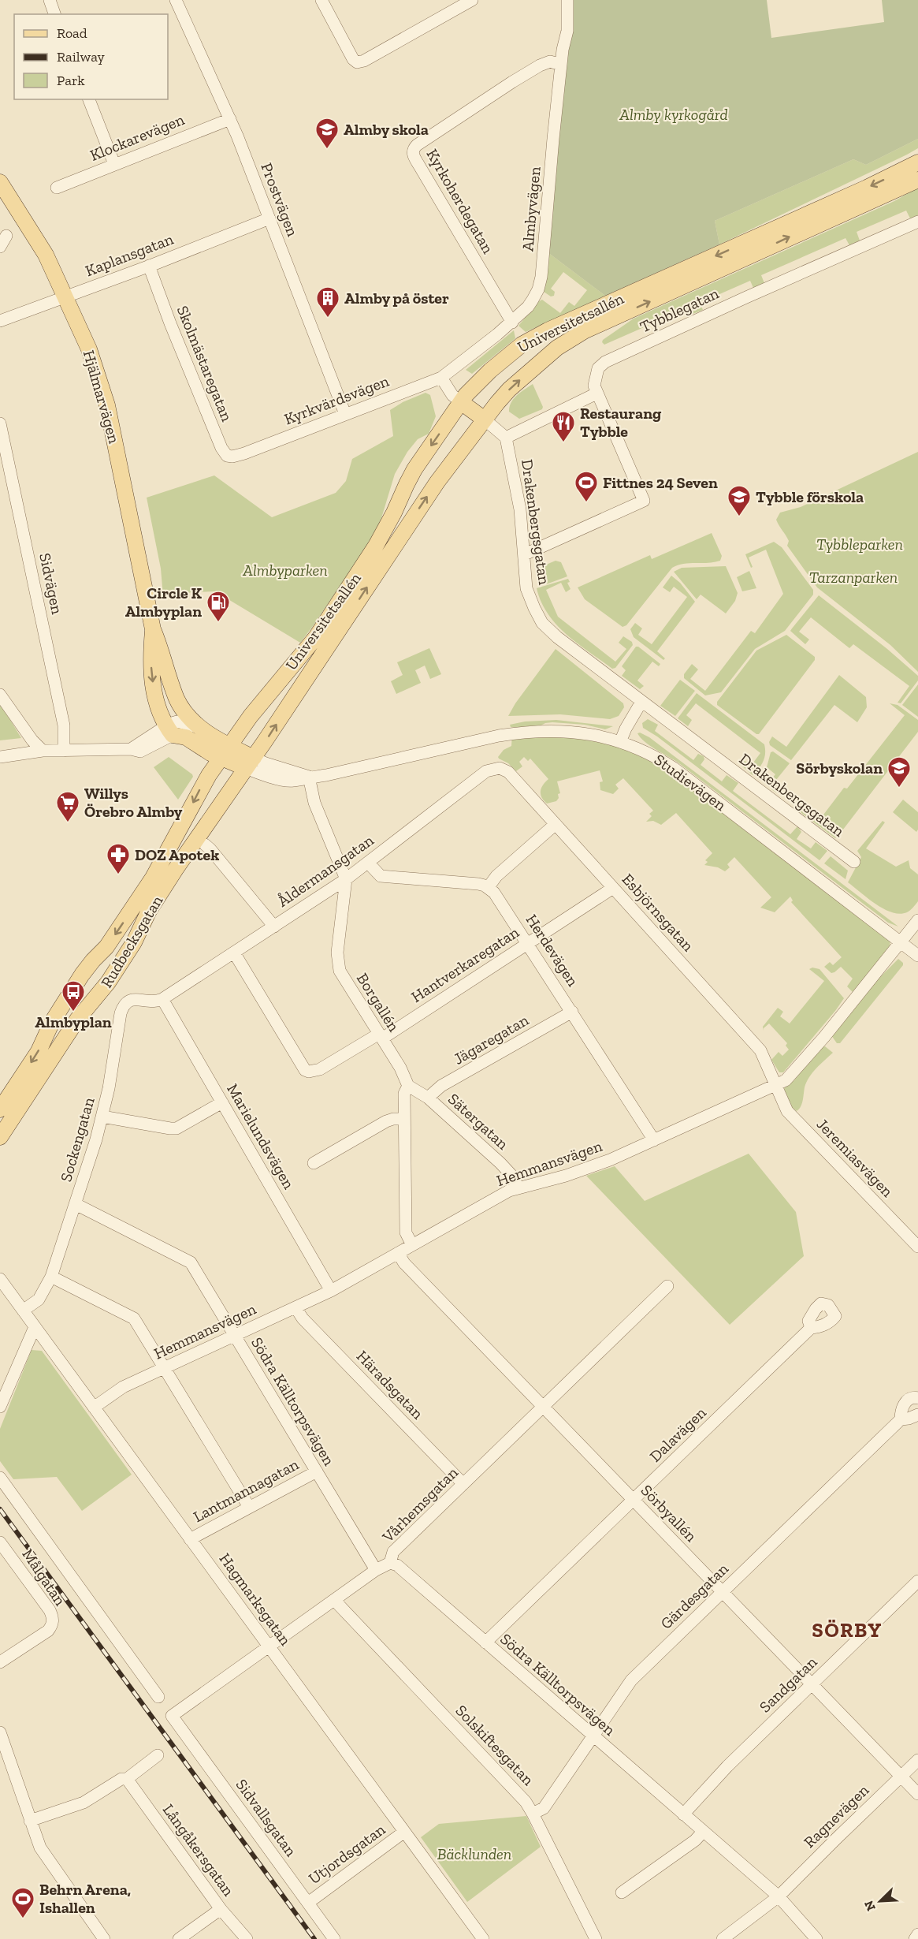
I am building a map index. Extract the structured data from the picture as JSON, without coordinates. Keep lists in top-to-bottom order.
{
  "streets": {
    "main road": ["Universitetsallén", "Hjälmarvägen", "Rudbecksgatan"],
    "street": [
      "Klockarevägen",
      "Prostvägen",
      "Kyrkoherdegatan",
      "Almbyvägen",
      "Kaplansgatan",
      "Tybblegatan",
      "Skolmästaregatan",
      "Kyrkvärdsvägen",
      "Drakenbergsgatan",
      "Sidvägen",
      "Studievägen",
      "Åldermansgatan",
      "Esbjörnsgatan",
      "Herdevägen",
      "Hantverkaregatan",
      "Borgallén",
      "Jägaregatan",
      "Sätergatan",
      "Marielundsvägen",
      "Sockengatan",
      "Jeremiasvägen",
      "Hemmansvägen",
      "Häradsgatan",
      "Södra Källtorpsvägen",
      "Dalavägen",
      "Lantmannagatan",
      "Vårhemsgatan",
      "Sörbyallén",
      "Målgatan",
      "Gärdesgatan",
      "Hagmarksgatan",
      "Sandgatan",
      "Solskiftesgatan",
      "Ragnevägen",
      "Sidvallsgatan",
      "Långåkersgatan",
      "Utjordsgatan"
    ]
  },
  "crossings": [
    ["Klockarevägen", "Prostvägen"],
    ["Prostvägen", "Kaplansgatan"],
    ["Prostvägen", "Kyrkvärdsvägen"],
    ["Kyrkoherdegatan", "Almbyvägen"],
    ["Almbyvägen", "Kyrkvärdsvägen"],
    ["Kaplansgatan", "Skolmästaregatan"],
    ["Kaplansgatan", "Hjälmarvägen"],
    ["Universitetsallén", "Studievägen"],
    ["Universitetsallén", "Rudbecksgatan"],
    ["Skolmästaregatan", "Kyrkvärdsvägen"],
    ["Studievägen", "Rudbecksgatan"],
    ["Studievägen", "Borgallén"],
    ["Studievägen", "Hemmansvägen"],
    ["Åldermansgatan", "Esbjörnsgatan"],
    ["Åldermansgatan", "Hantverkaregatan"],
    ["Åldermansgatan", "Borgallén"],
    ["Åldermansgatan", "Marielundsvägen"],
    ["Åldermansgatan", "Sockengatan"],
    ["Esbjörnsgatan", "Hantverkaregatan"],
    ["Esbjörnsgatan", "Jeremiasvägen"],
    ["Esbjörnsgatan", "Hemmansvägen"],
    ["Herdevägen", "Hantverkaregatan"],
    ["Herdevägen", "Jägaregatan"],
    ["Herdevägen", "Hemmansvägen"],
    ["Hantverkaregatan", "Borgallén"],
    ["Borgallén", "Sätergatan"],
    ["Jägaregatan", "Sätergatan"],
    ["Sätergatan", "Hemmansvägen"],
    ["Marielundsvägen", "Sockengatan"],
    ["Marielundsvägen", "Hemmansvägen"],
    ["Sockengatan", "Södra Källtorpsvägen"],
    ["Sockengatan", "Hagmarksgatan"],
    ["Jeremiasvägen", "Hemmansvägen"],
    ["Hemmansvägen", "Häradsgatan"],
    ["Hemmansvägen", "Södra Källtorpsvägen"],
    ["Hemmansvägen", "Sörbyallén"],
    ["Hemmansvägen", "Hagmarksgatan"],
    ["Häradsgatan", "Vårhemsgatan"],
    ["Södra Källtorpsvägen", "Dalavägen"],
    ["Södra Källtorpsvägen", "Lantmannagatan"],
    ["Södra Källtorpsvägen", "Vårhemsgatan"],
    ["Södra Källtorpsvägen", "Gärdesgatan"],
    ["Södra Källtorpsvägen", "Sandgatan"],
    ["Södra Källtorpsvägen", "Ragnevägen"],
    ["Dalavägen", "Sörbyallén"],
    ["Lantmannagatan", "Hagmarksgatan"],
    ["Vårhemsgatan", "Sörbyallén"],
    ["Vårhemsgatan", "Hagmarksgatan"],
    ["Vårhemsgatan", "Solskiftesgatan"],
    ["Vårhemsgatan", "Sidvallsgatan"],
    ["Sörbyallén", "Gärdesgatan"],
    ["Sörbyallén", "Sandgatan"],
    ["Sörbyallén", "Ragnevägen"],
    ["Gärdesgatan", "Solskiftesgatan"],
    ["Hagmarksgatan", "Utjordsgatan"],
    ["Sidvallsgatan", "Utjordsgatan"]
  ],
  "districts": ["SÖRBY"],
  "parks": [
    "Almby kyrkogård",
    "Tybbleparken",
    "Almbyparken",
    "Tarzanparken",
    "Bäcklunden"
  ],
  "places": {
    "school or university": ["Almby skola", "Tybble förskola", "Sörbyskolan"],
    "building": ["Almby på öster"],
    "restaurant": ["Restaurang Tybble"],
    "sports": ["Fittnes 24 Seven", "Behrn Arena, Ishallen"],
    "fuel station": ["Circle K Almbyplan"],
    "supermarket": ["Willys Örebro Almby"],
    "pharmacy": ["DOZ Apotek"],
    "bus stop": ["Almbyplan"]
  },
  "legend": ["Road", "Railway", "Park"],
  "north": "bottom left"
}
